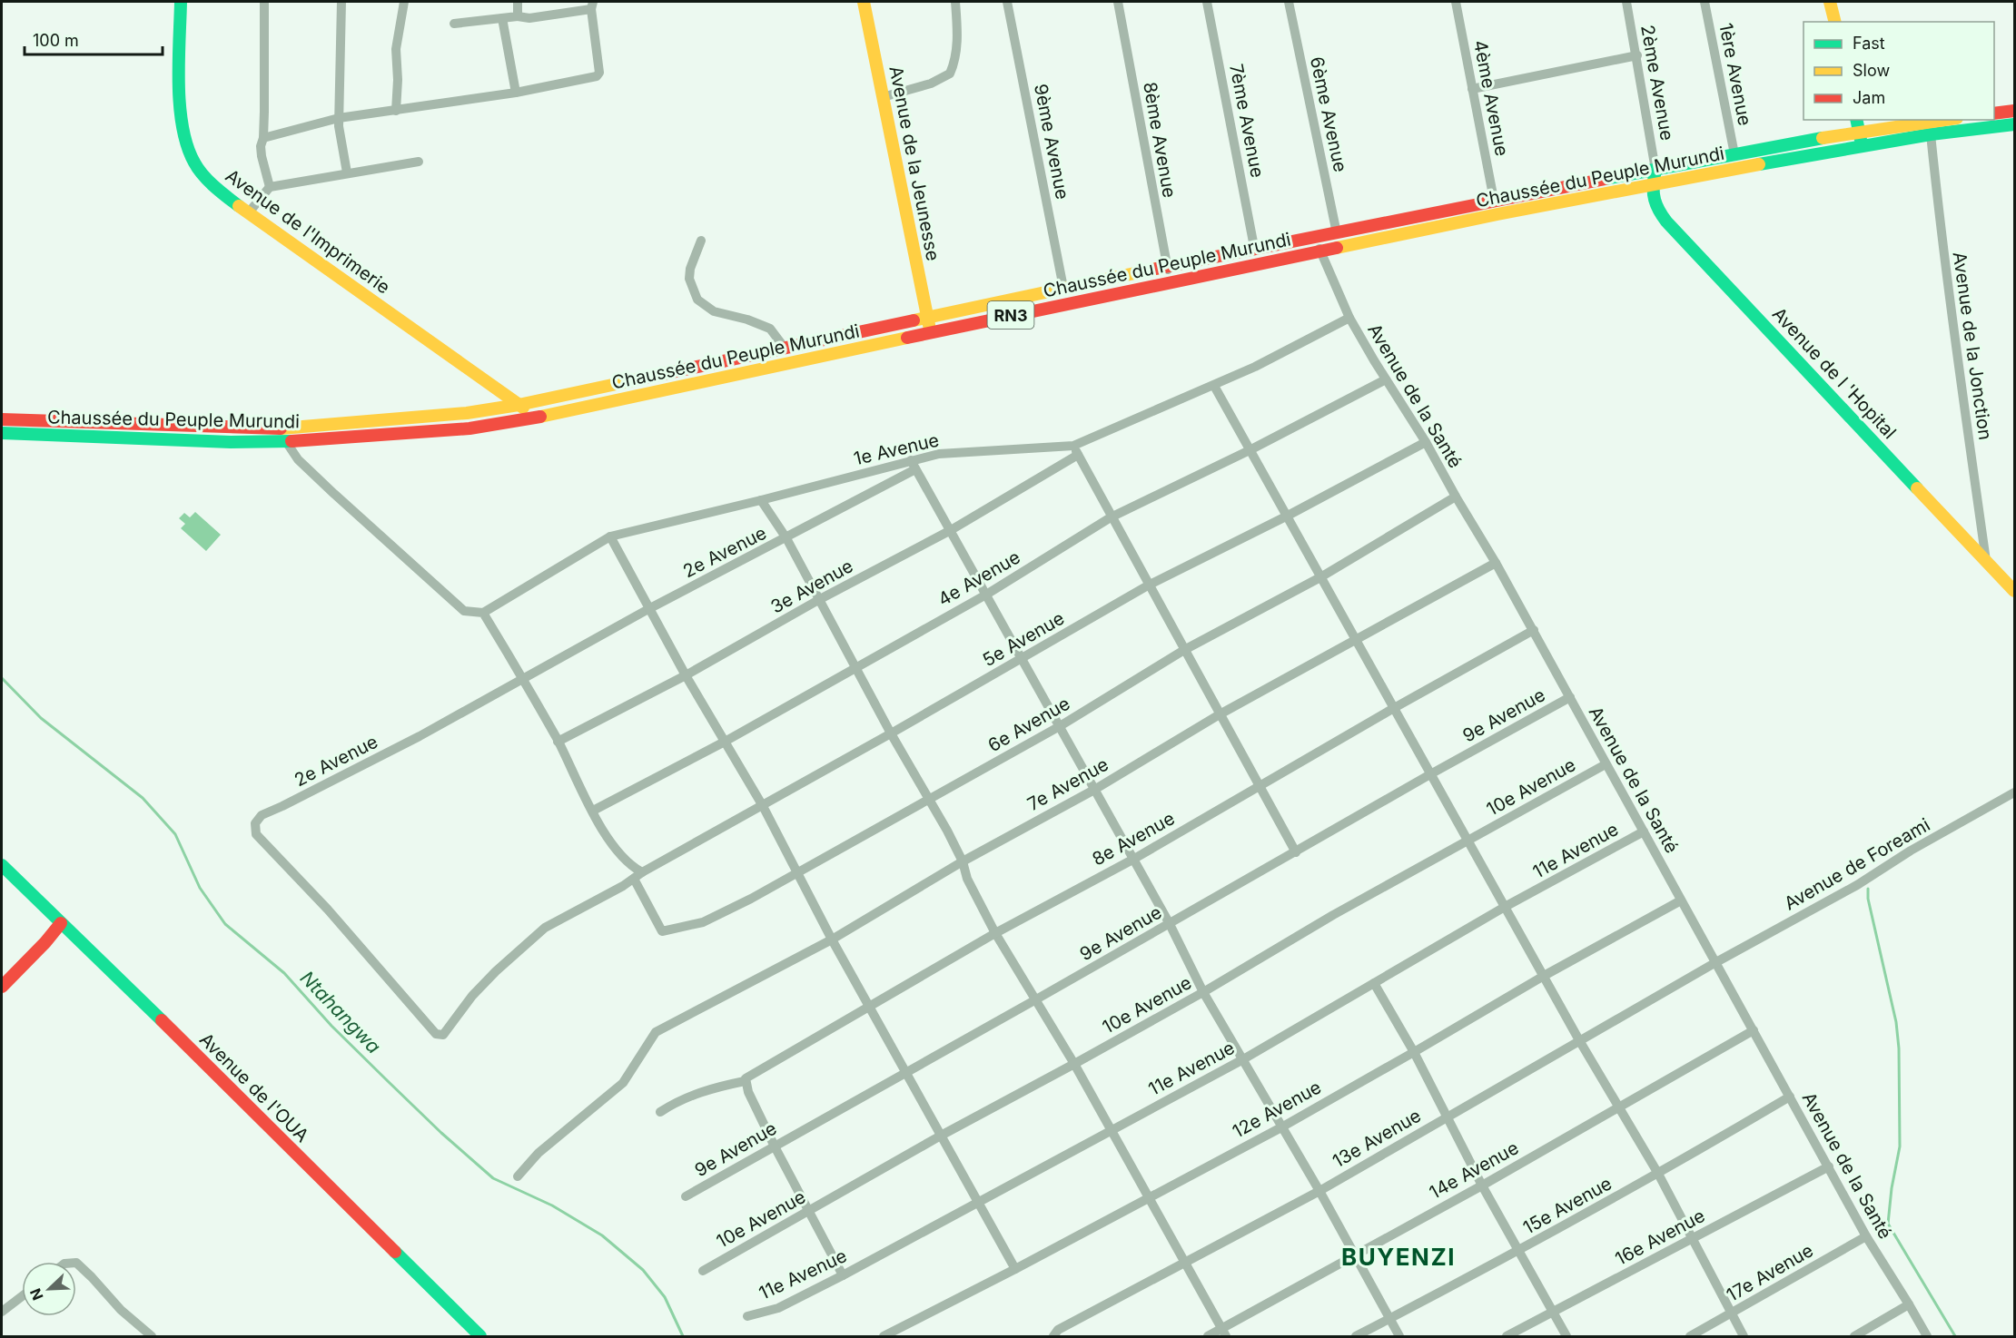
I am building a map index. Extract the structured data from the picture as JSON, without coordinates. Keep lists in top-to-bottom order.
{
  "streets": {
    "main road": [
      "Avenue de la Jeunesse",
      "Chaussée du Peuple Murundi",
      "Avenue de l'Imprimerie",
      "RN3",
      "Avenue de l 'Hopital",
      "Avenue de l'OUA"
    ],
    "street": [
      "1ère Avenue",
      "2ème Avenue",
      "4ème Avenue",
      "6ème Avenue",
      "7ème Avenue",
      "8ème Avenue",
      "9ème Avenue",
      "Avenue de la Jonction",
      "Avenue de la Santé",
      "1e Avenue",
      "2e Avenue",
      "4e Avenue",
      "3e Avenue",
      "5e Avenue",
      "9e Avenue",
      "6e Avenue",
      "7e Avenue",
      "10e Avenue",
      "8e Avenue",
      "11e Avenue",
      "Avenue de Foreami",
      "12e Avenue",
      "13e Avenue",
      "14e Avenue",
      "15e Avenue",
      "16e Avenue",
      "17e Avenue"
    ]
  },
  "crossings": [
    ["1ère Avenue", "Chaussée du Peuple Murundi"],
    ["2ème Avenue", "Chaussée du Peuple Murundi"],
    ["2ème Avenue", "Avenue de l 'Hopital"],
    ["4ème Avenue", "Chaussée du Peuple Murundi"],
    ["6ème Avenue", "Chaussée du Peuple Murundi"],
    ["7ème Avenue", "Chaussée du Peuple Murundi"],
    ["8ème Avenue", "Chaussée du Peuple Murundi"],
    ["9ème Avenue", "Chaussée du Peuple Murundi"],
    ["Avenue de la Jeunesse", "Chaussée du Peuple Murundi"],
    ["Chaussée du Peuple Murundi", "Avenue de l'Imprimerie"],
    ["Chaussée du Peuple Murundi", "Avenue de la Jonction"],
    ["Chaussée du Peuple Murundi", "Avenue de l 'Hopital"],
    ["Chaussée du Peuple Murundi", "Avenue de la Santé"],
    ["Avenue de la Jonction", "Avenue de l 'Hopital"],
    ["Avenue de la Santé", "1e Avenue"],
    ["Avenue de la Santé", "4e Avenue"],
    ["Avenue de la Santé", "5e Avenue"],
    ["Avenue de la Santé", "9e Avenue"],
    ["Avenue de la Santé", "6e Avenue"],
    ["Avenue de la Santé", "7e Avenue"],
    ["Avenue de la Santé", "10e Avenue"],
    ["Avenue de la Santé", "8e Avenue"],
    ["Avenue de la Santé", "11e Avenue"],
    ["Avenue de la Santé", "Avenue de Foreami"],
    ["Avenue de la Santé", "12e Avenue"],
    ["Avenue de la Santé", "13e Avenue"],
    ["Avenue de la Santé", "14e Avenue"],
    ["Avenue de la Santé", "15e Avenue"],
    ["Avenue de la Santé", "16e Avenue"],
    ["Avenue de la Santé", "17e Avenue"],
    ["1e Avenue", "2e Avenue"],
    ["2e Avenue", "5e Avenue"],
    ["2e Avenue", "6e Avenue"],
    ["5e Avenue", "6e Avenue"],
    ["Avenue de Foreami", "13e Avenue"]
  ],
  "districts": ["BUYENZI"],
  "water": ["Ntahangwa"],
  "legend": ["Fast", "Slow", "Jam"],
  "scale_bar": "100 m",
  "north": "bottom left"
}
